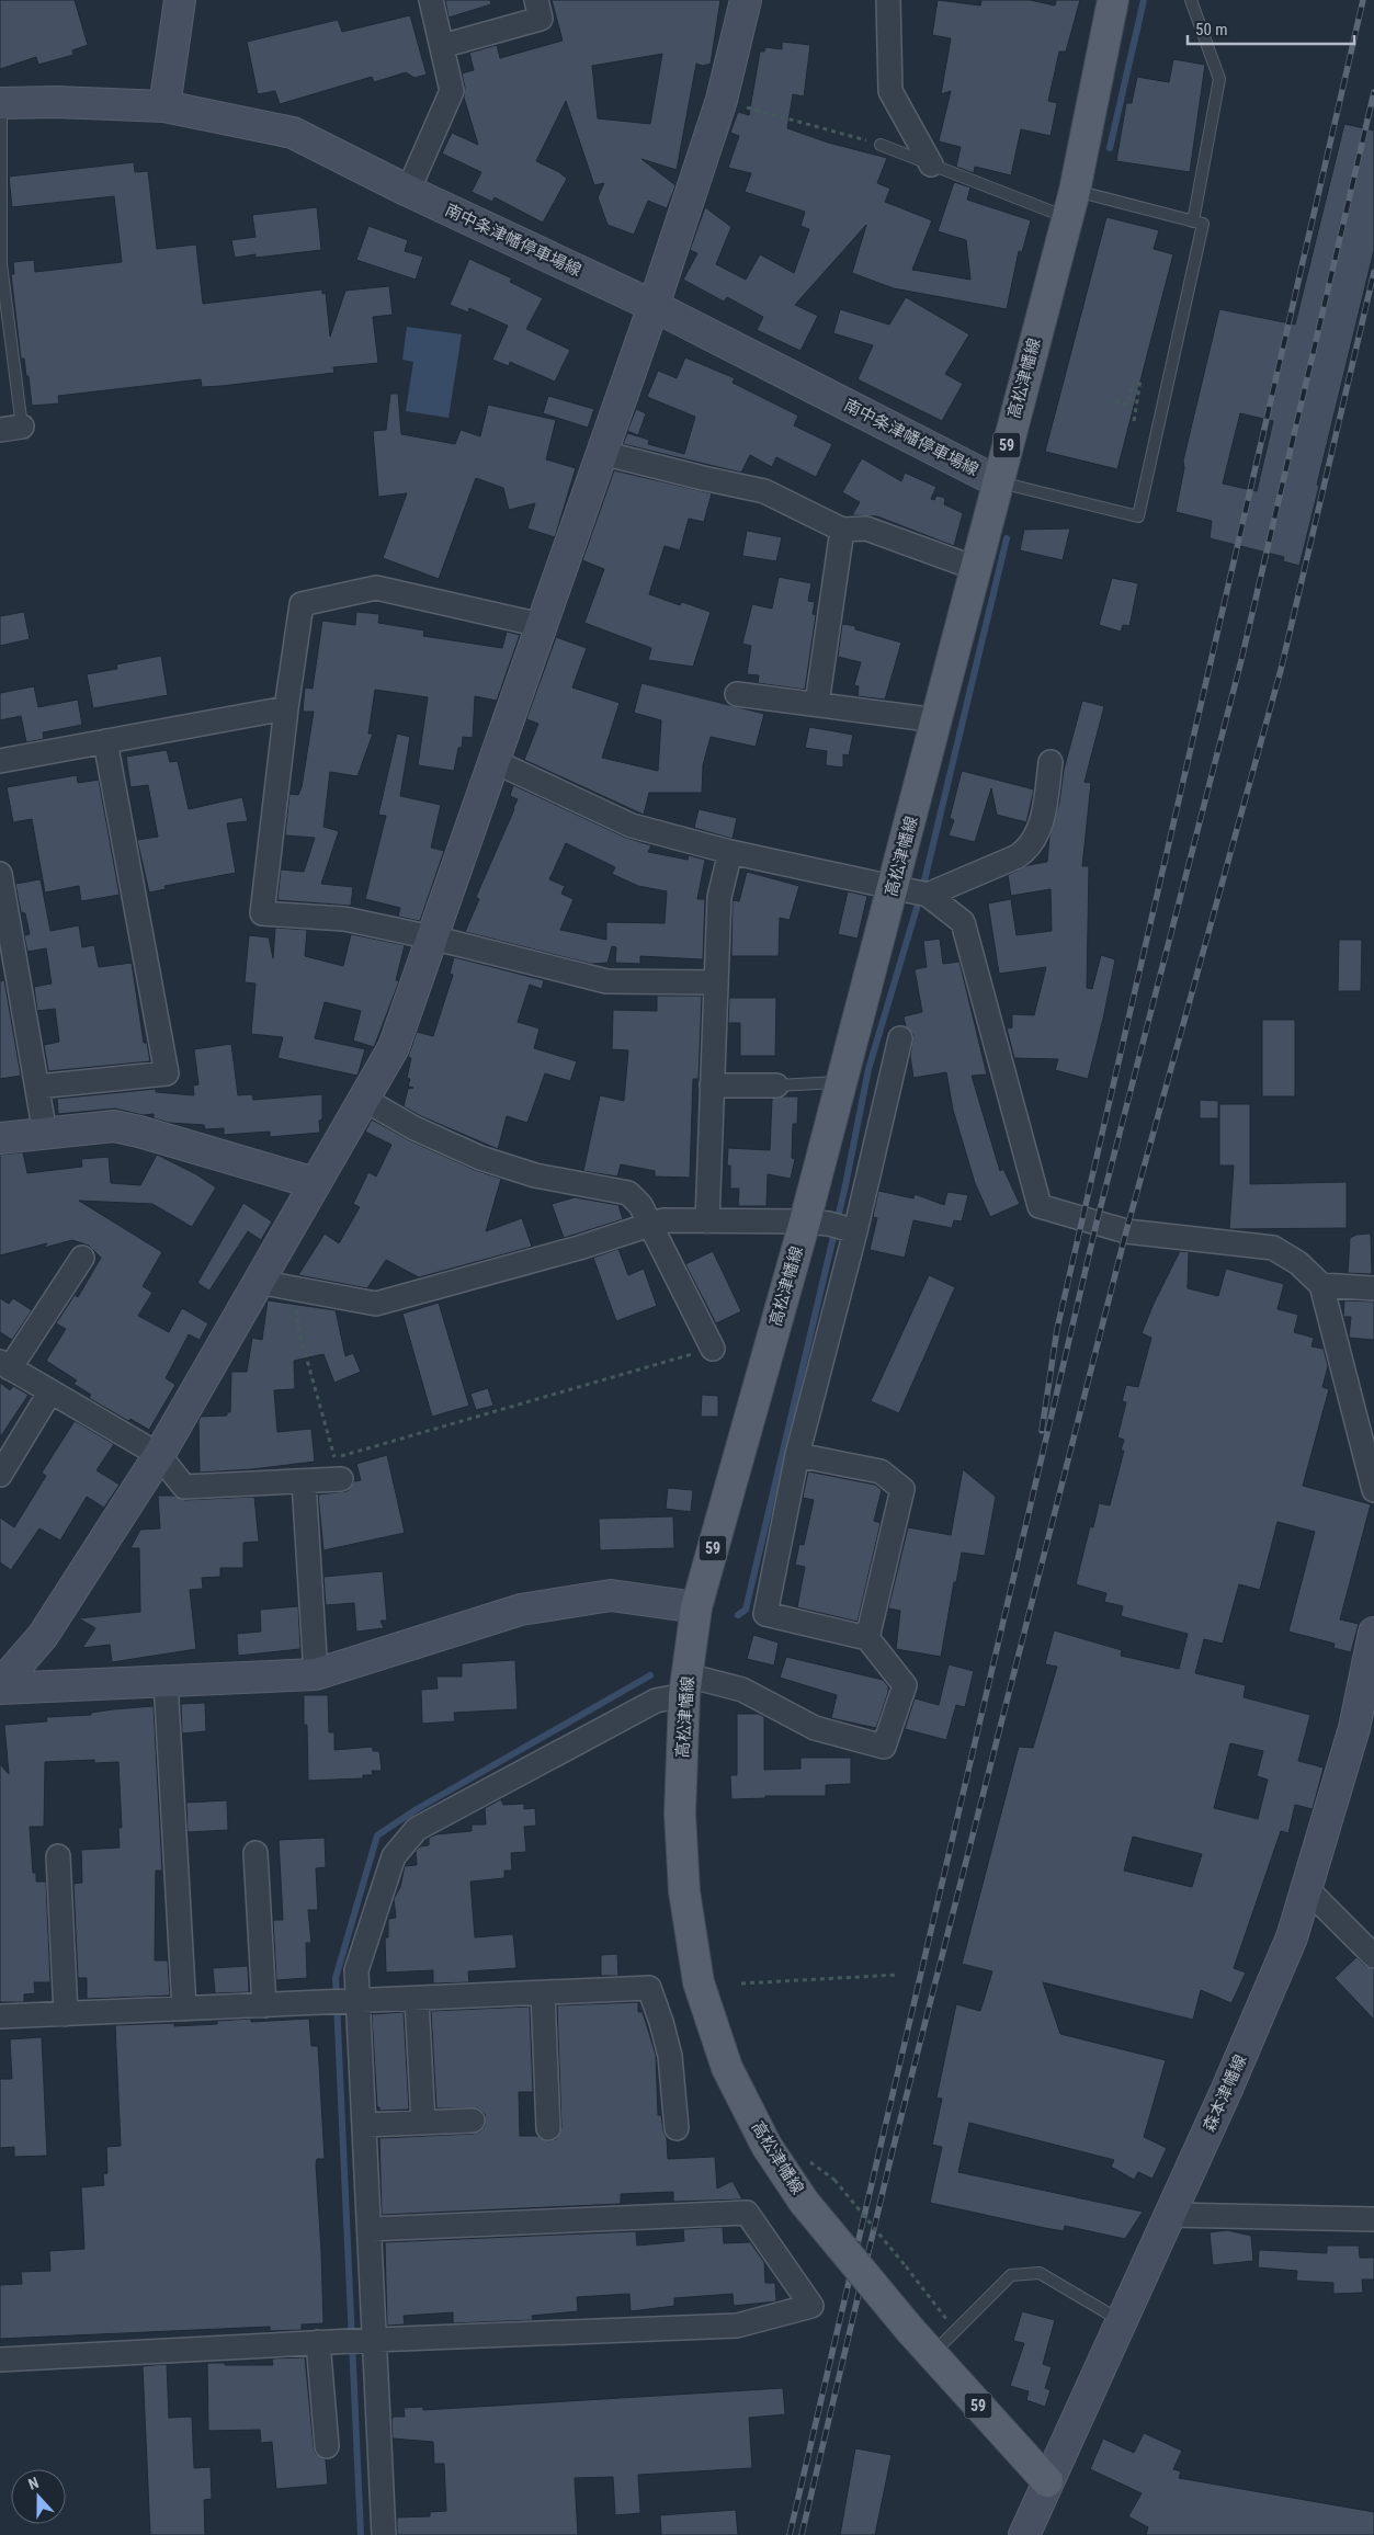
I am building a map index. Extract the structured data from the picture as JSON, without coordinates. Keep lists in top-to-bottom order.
{
  "streets": {
    "main road": ["高松津幡線", "59"],
    "street": ["南中条津幡停車場線", "森本津幡線"]
  },
  "crossings": [
    ["南中条津幡停車場線", "高松津幡線"],
    ["高松津幡線", "森本津幡線"]
  ],
  "scale_bar": "50 m",
  "north": "top"
}
